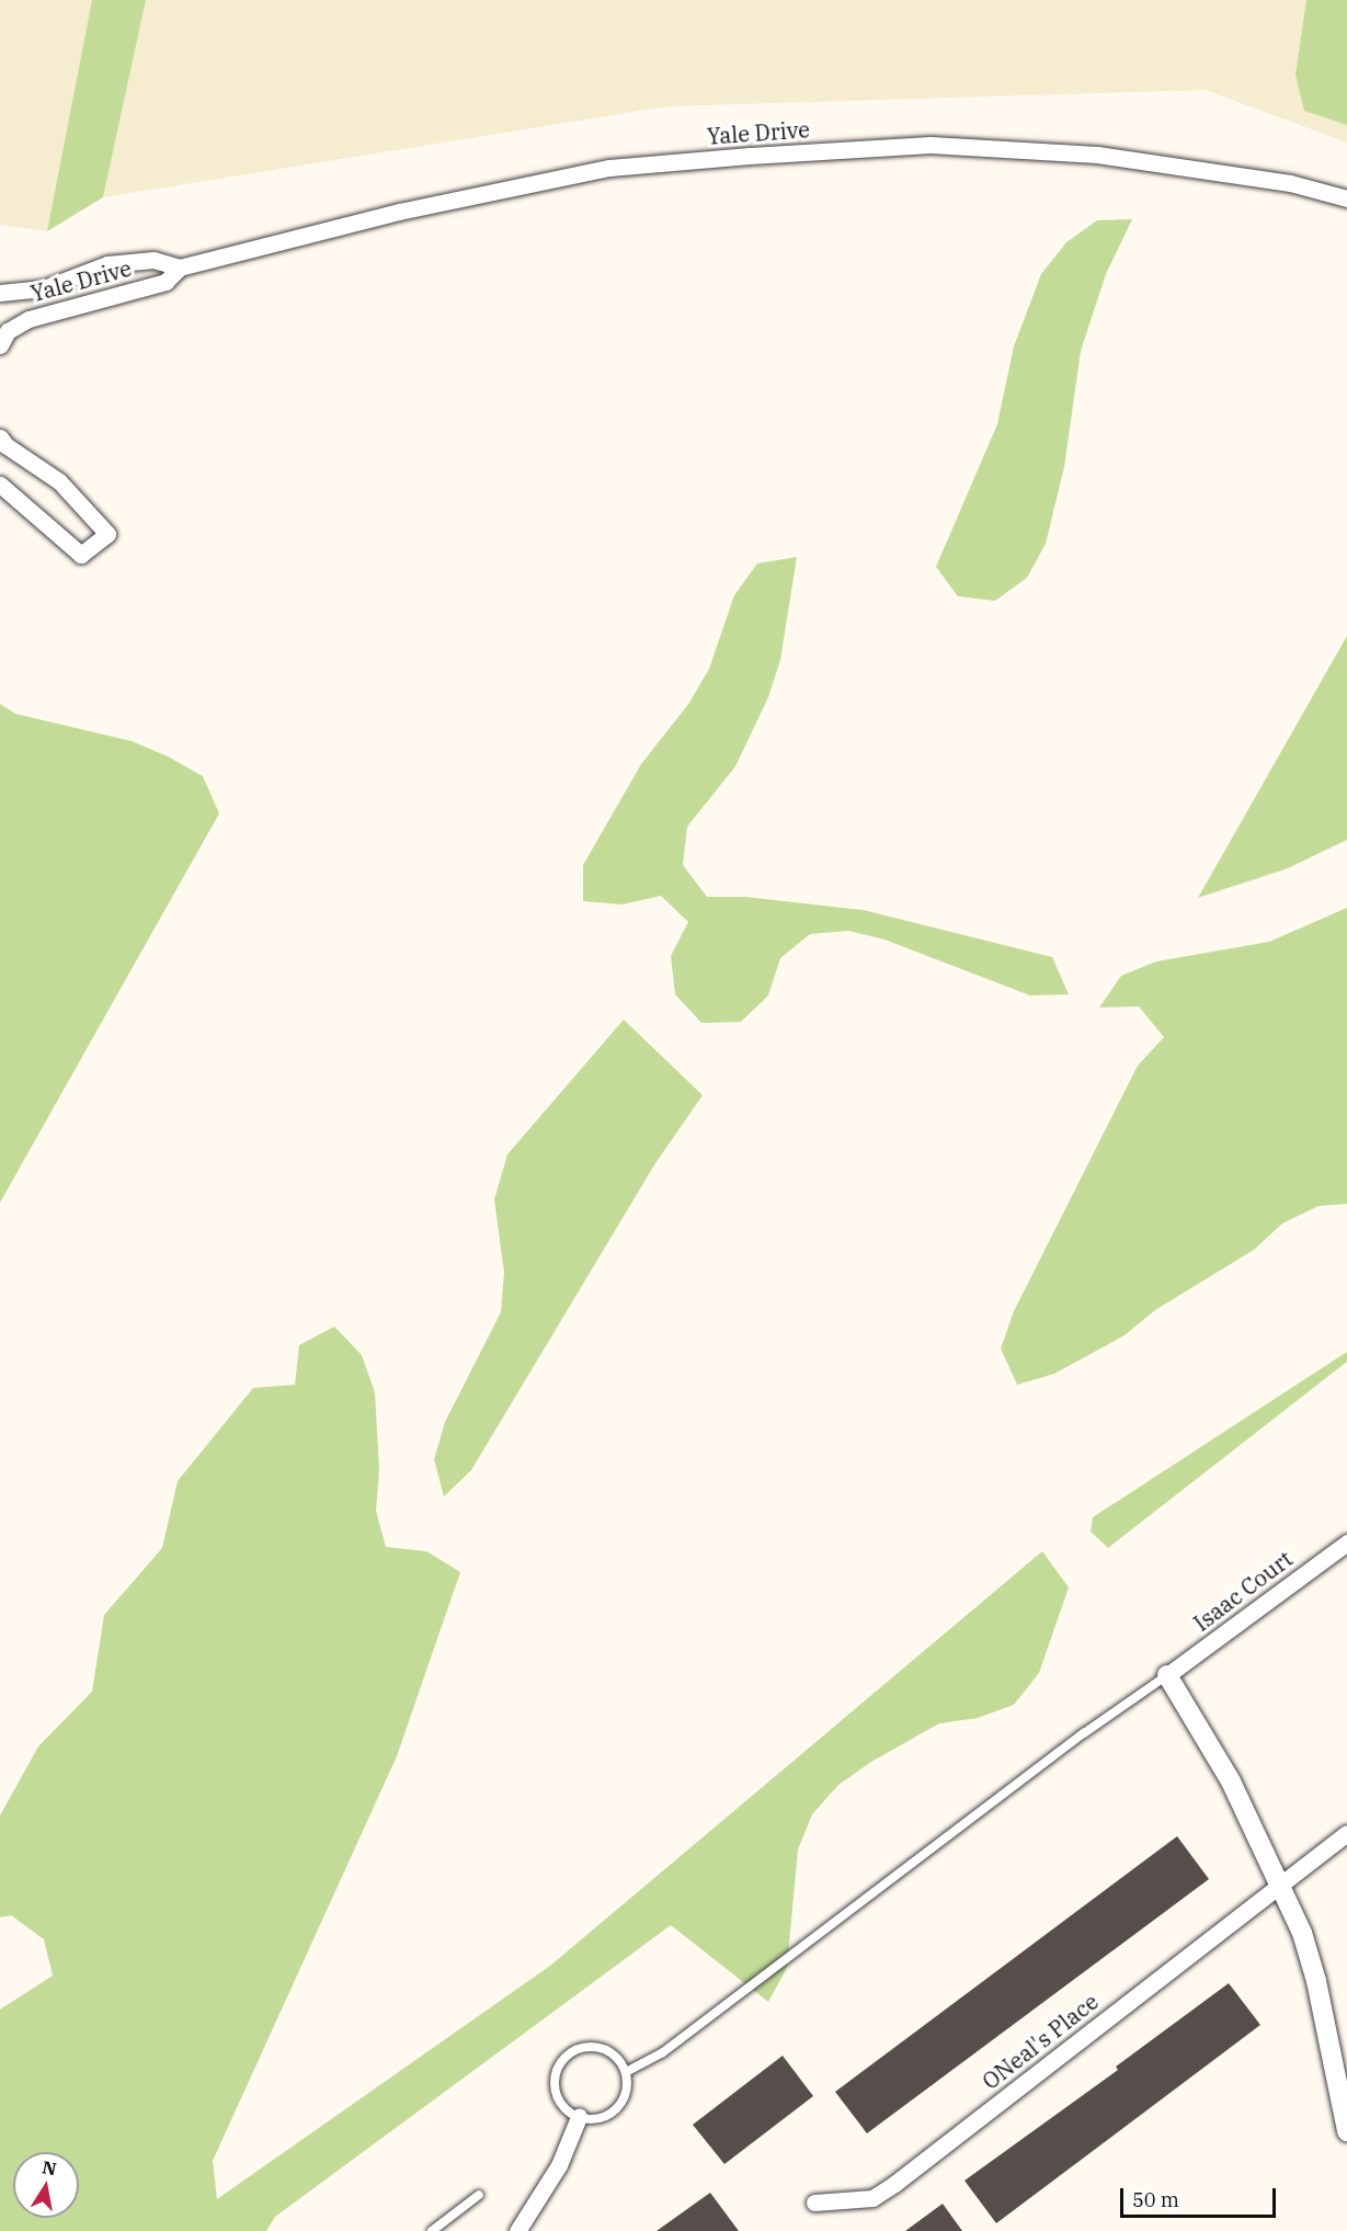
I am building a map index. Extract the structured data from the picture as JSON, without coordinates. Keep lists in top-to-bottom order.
{
  "streets": {
    "street": ["Yale Drive", "Isaac Court", "ONeal's Place"]
  },
  "scale_bar": "50 m",
  "north": "top"
}
